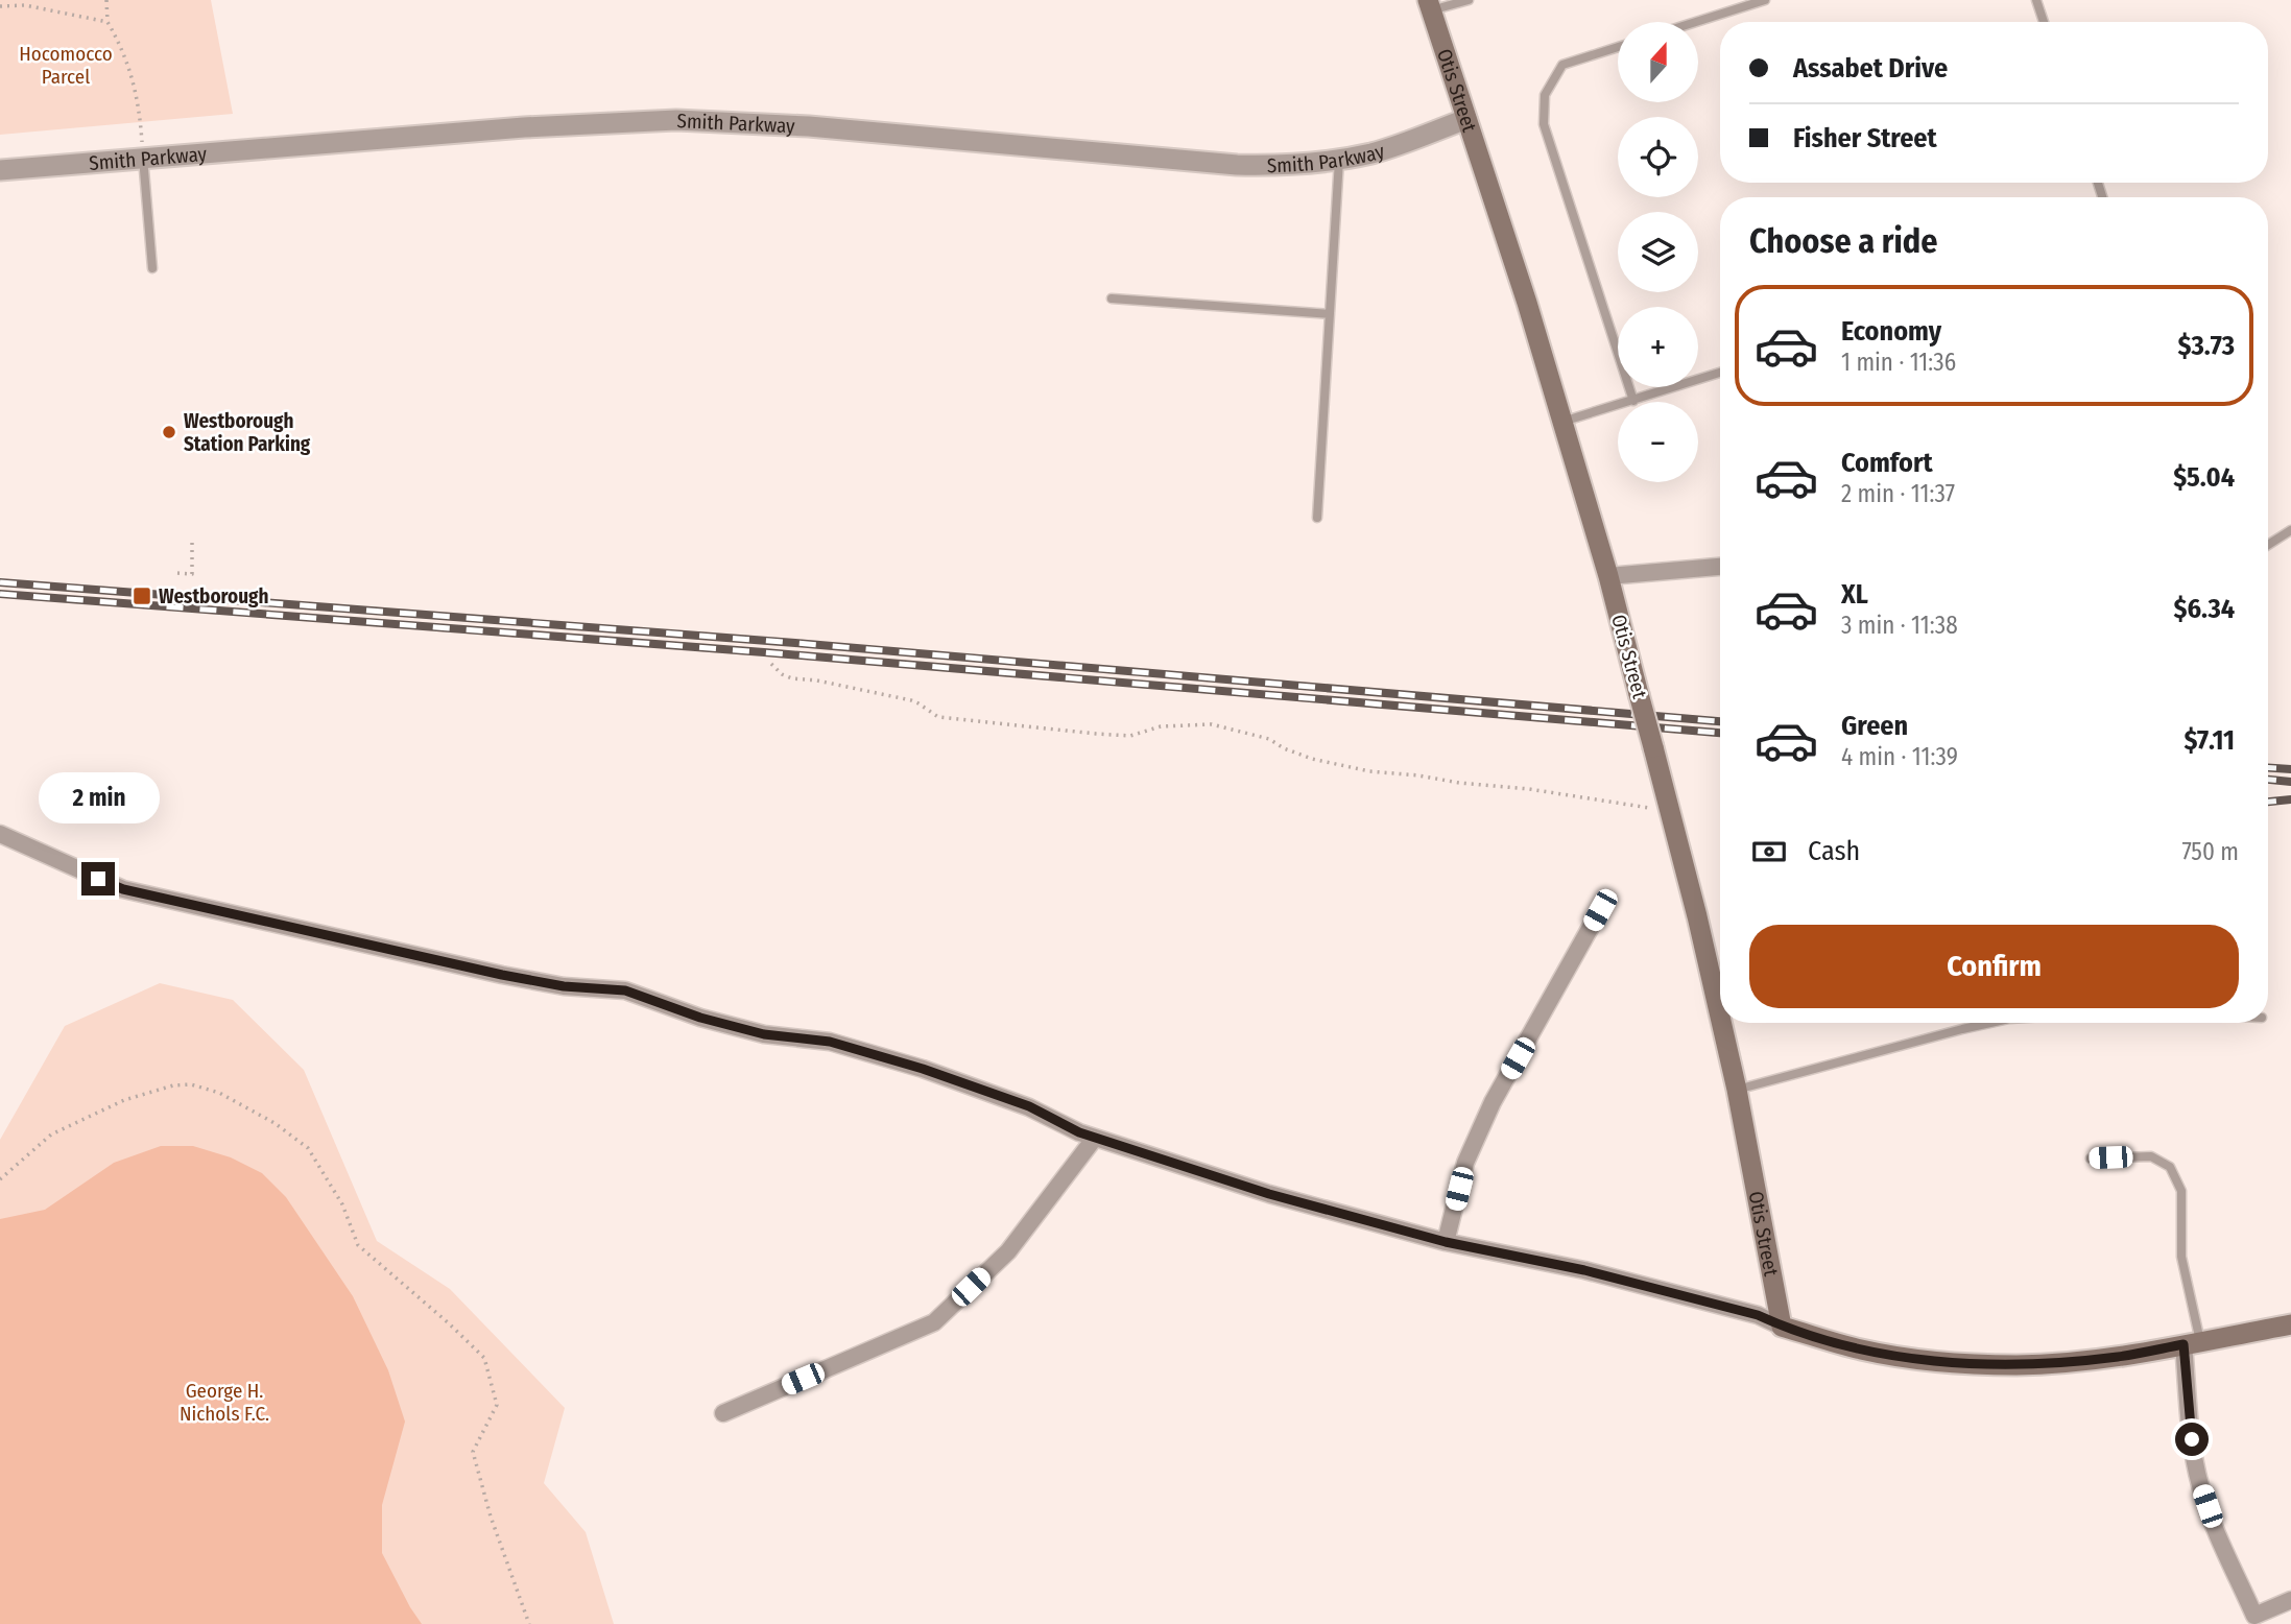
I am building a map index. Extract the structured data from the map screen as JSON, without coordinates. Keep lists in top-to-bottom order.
{
  "streets": {
    "main road": ["Otis Street"],
    "street": ["Smith Parkway"]
  },
  "crossings": [
    ["Otis Street", "Smith Parkway"]
  ],
  "parks": ["Hocomocco Parcel", "George H. Nichols F.C."],
  "places": {
    "other": ["Westborough Station Parking"],
    "transit": ["Westborough"]
  },
  "north": "top",
  "page": {
    "map_buttons": ["+", "−"],
    "banner": ["Assabet Drive", "Fisher Street"],
    "heading": "Choose a ride",
    "list": [
      {
        "name": "Economy",
        "note": "1 min · 11:36",
        "value": "$3.73"
      },
      {
        "name": "Comfort",
        "note": "2 min · 11:37",
        "value": "$5.04"
      },
      {
        "name": "XL",
        "note": "3 min · 11:38",
        "value": "$6.34"
      },
      {
        "name": "Green",
        "note": "4 min · 11:39",
        "value": "$7.11"
      }
    ],
    "bubble": "2 min",
    "pay": ["Cash", "750 m"],
    "buttons": "Confirm"
  }
}
